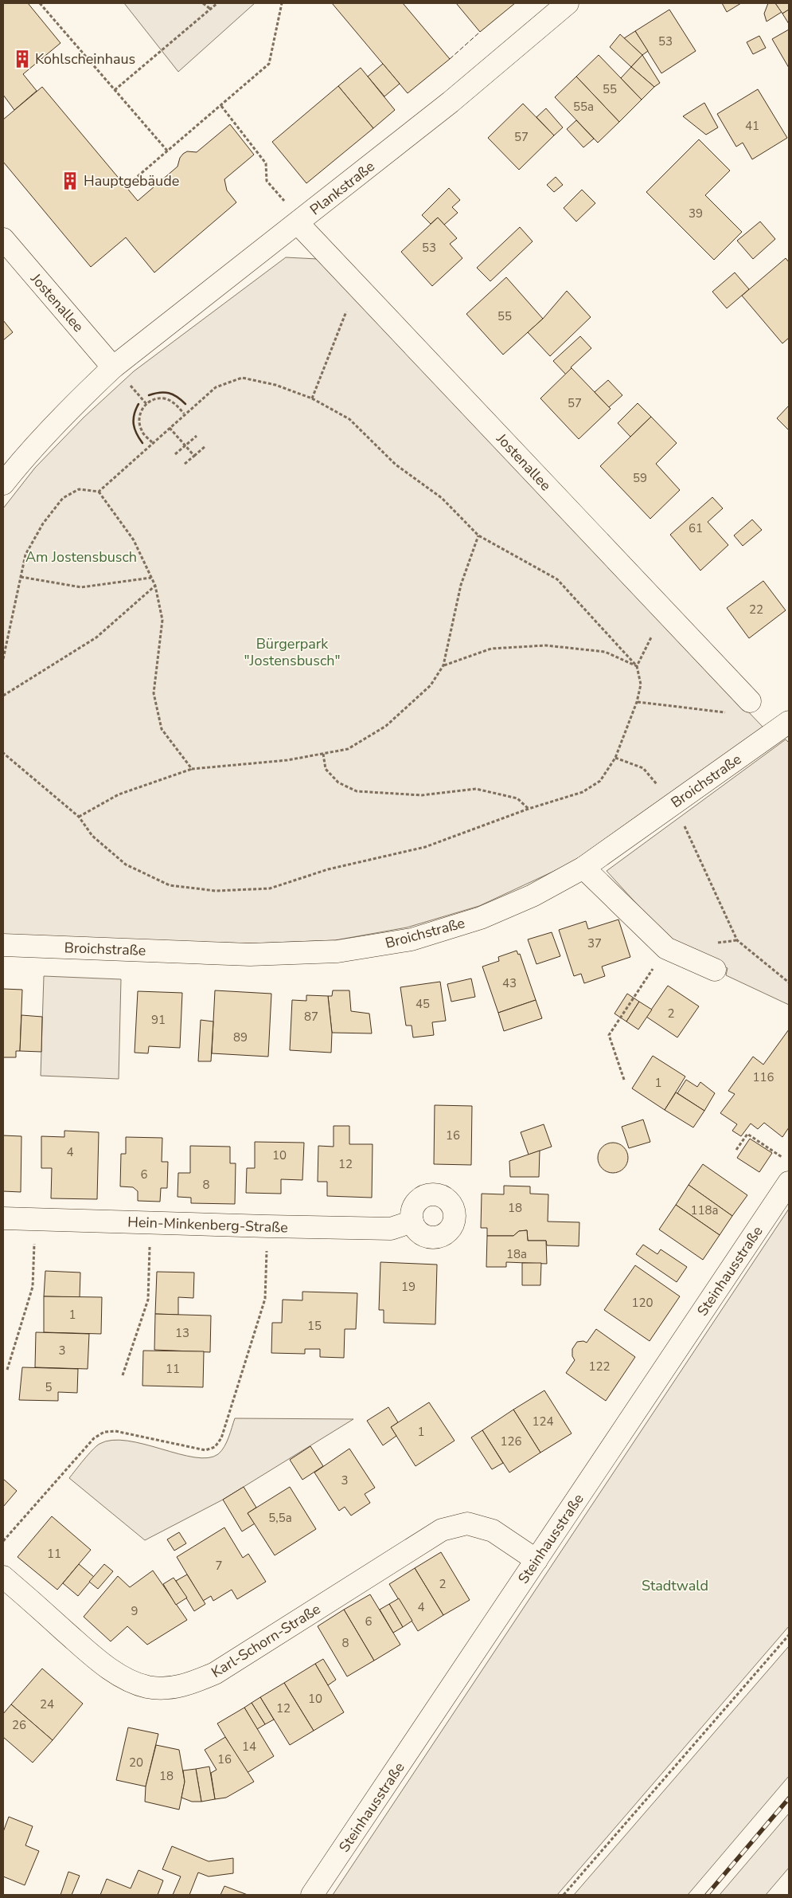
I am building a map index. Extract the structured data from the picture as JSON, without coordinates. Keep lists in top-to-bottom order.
{
  "streets": {
    "street": [
      "Plankstraße",
      "Jostenallee",
      "Broichstraße",
      "Hein-Minkenberg-Straße",
      "Steinhausstraße",
      "Karl-Schorn-Straße"
    ]
  },
  "crossings": [
    ["Plankstraße", "Jostenallee"],
    ["Steinhausstraße", "Karl-Schorn-Straße"]
  ],
  "parks": ["Am Jostensbusch", "Bürgerpark \"Jostensbusch\"", "Stadtwald"],
  "places": {
    "building": ["Kohlscheinhaus", "Hauptgebäude"]
  },
  "house_numbers": [
    "53",
    "55",
    "55a",
    "41",
    "57",
    "39",
    "53",
    "55",
    "57",
    "59",
    "61",
    "22",
    "37",
    "43",
    "45",
    "2",
    "87",
    "91",
    "89",
    "116",
    "1",
    "16",
    "4",
    "10",
    "12",
    "6",
    "8",
    "18",
    "118a",
    "18a",
    "19",
    "120",
    "1",
    "15",
    "13",
    "3",
    "122",
    "11",
    "5",
    "124",
    "1",
    "126",
    "3",
    "5,5a",
    "11",
    "7",
    "2",
    "4",
    "9",
    "6",
    "8",
    "10",
    "24",
    "12",
    "26",
    "14",
    "16",
    "20",
    "18"
  ]
}
